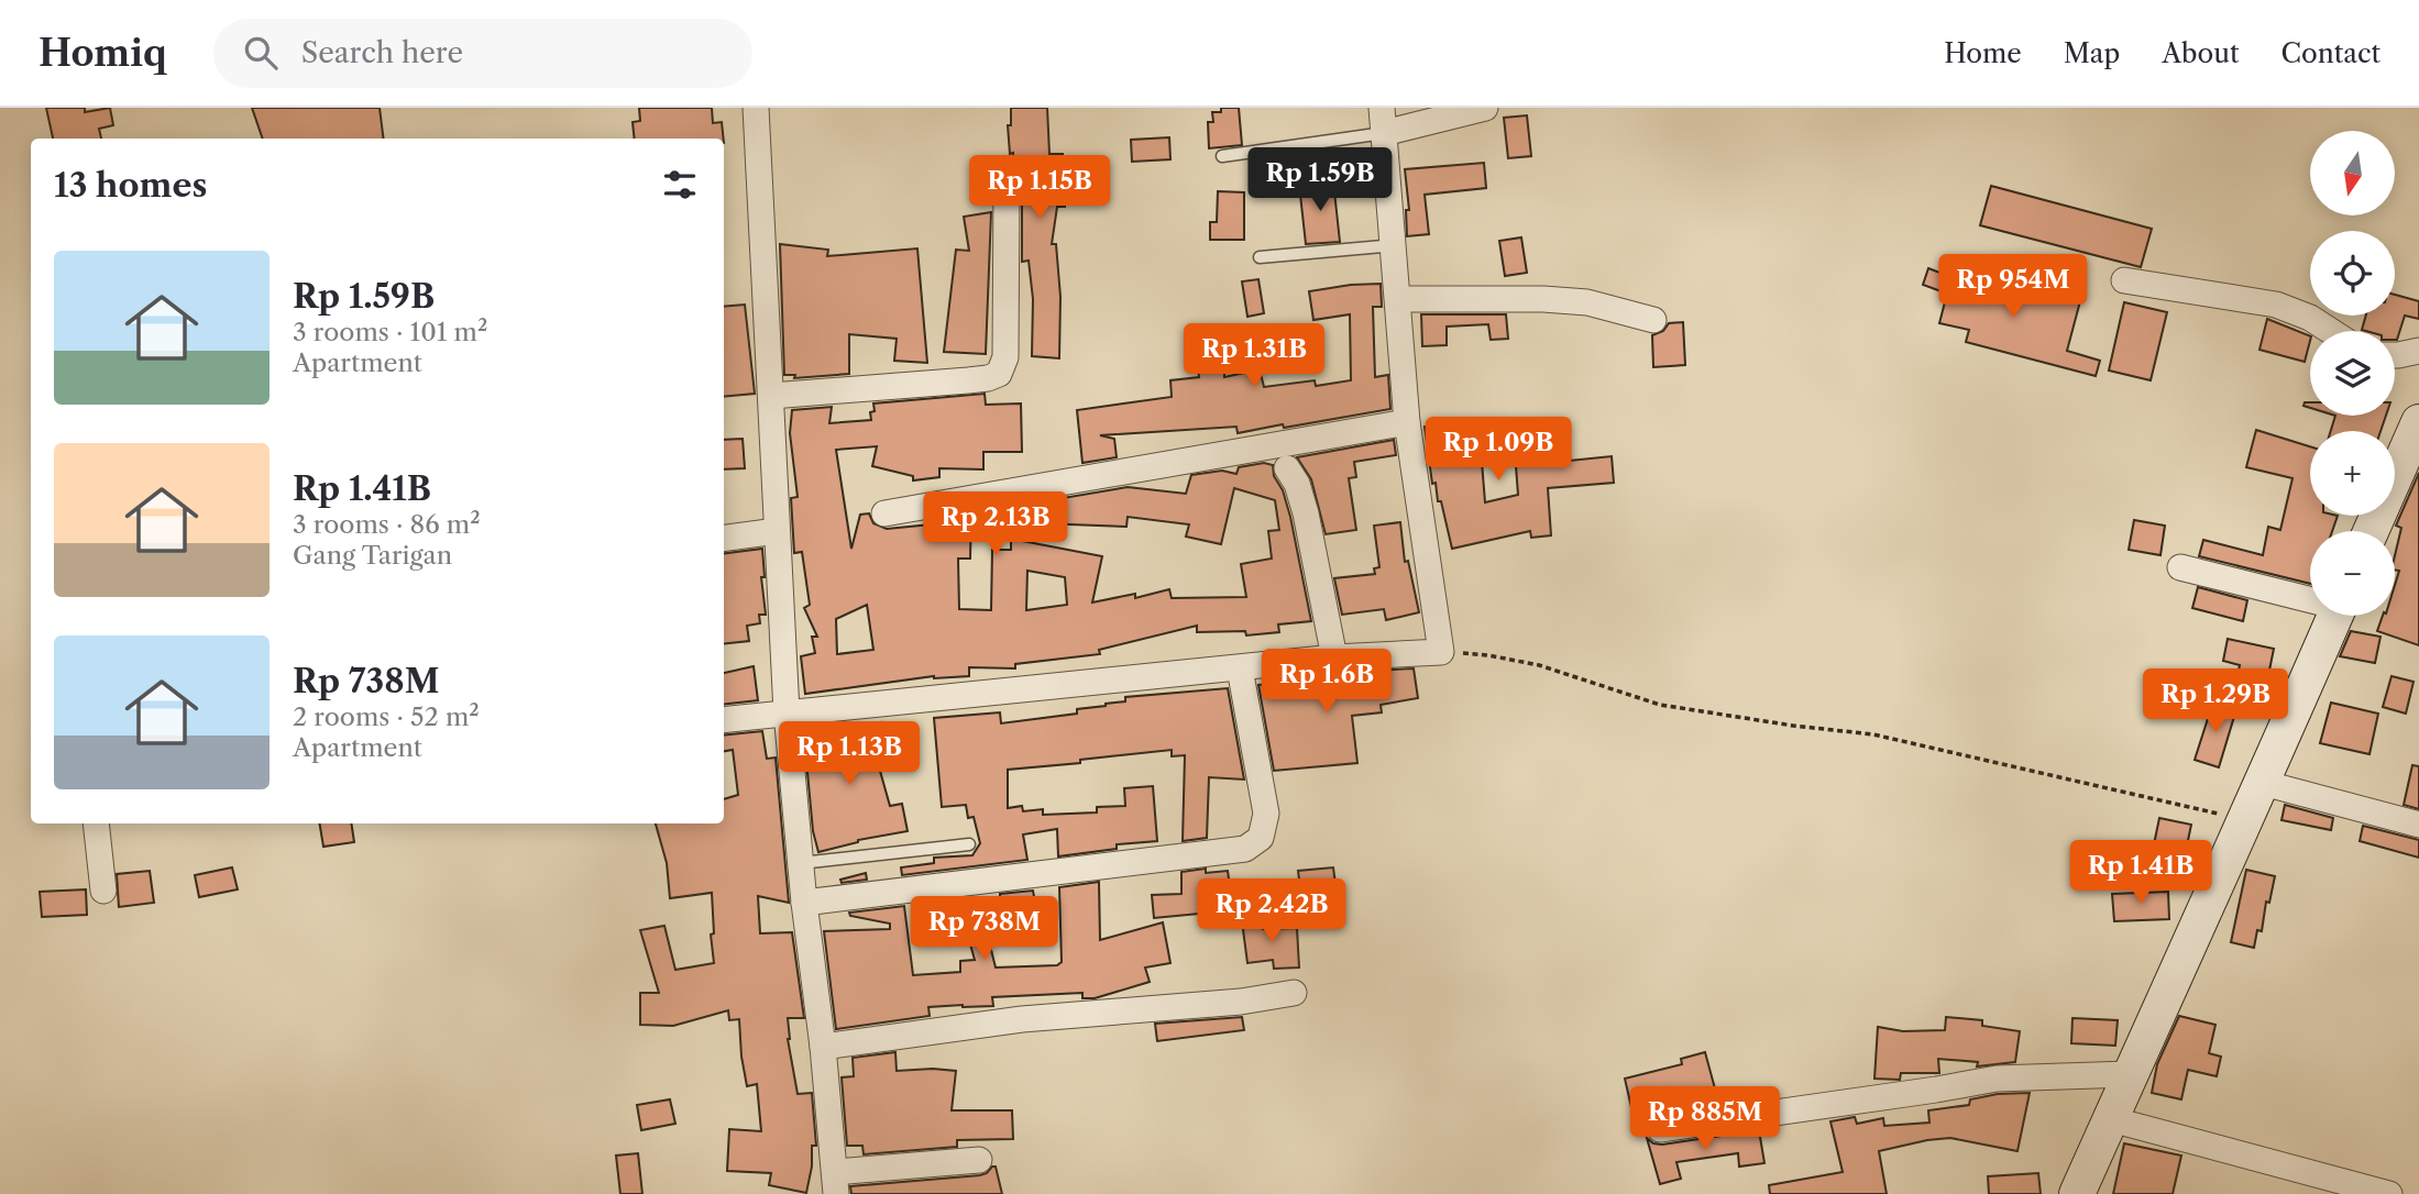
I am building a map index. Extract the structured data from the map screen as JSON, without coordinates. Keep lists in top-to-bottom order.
{
  "north": "bottom",
  "page": {
    "header": "Homiq",
    "search": "Search here",
    "nav": [
      "Home",
      "Map",
      "About",
      "Contact"
    ],
    "map_buttons": ["+", "−"],
    "heading": "13 homes",
    "price": [
      "Rp 1.59B",
      "Rp 1.15B",
      "Rp 954M",
      "Rp 1.31B",
      "Rp 1.09B",
      "Rp 2.13B",
      "Rp 1.6B",
      "Rp 1.29B",
      "Rp 1.13B",
      "Rp 1.41B",
      "Rp 2.42B",
      "Rp 738M",
      "Rp 885M"
    ],
    "list": [
      {
        "name": "Rp 1.59B",
        "note": "3 rooms · 101 m² · Apartment"
      },
      {
        "name": "Rp 1.41B",
        "note": "3 rooms · 86 m² · Gang Tarigan"
      },
      {
        "name": "Rp 738M",
        "note": "2 rooms · 52 m² · Apartment"
      }
    ]
  }
}
